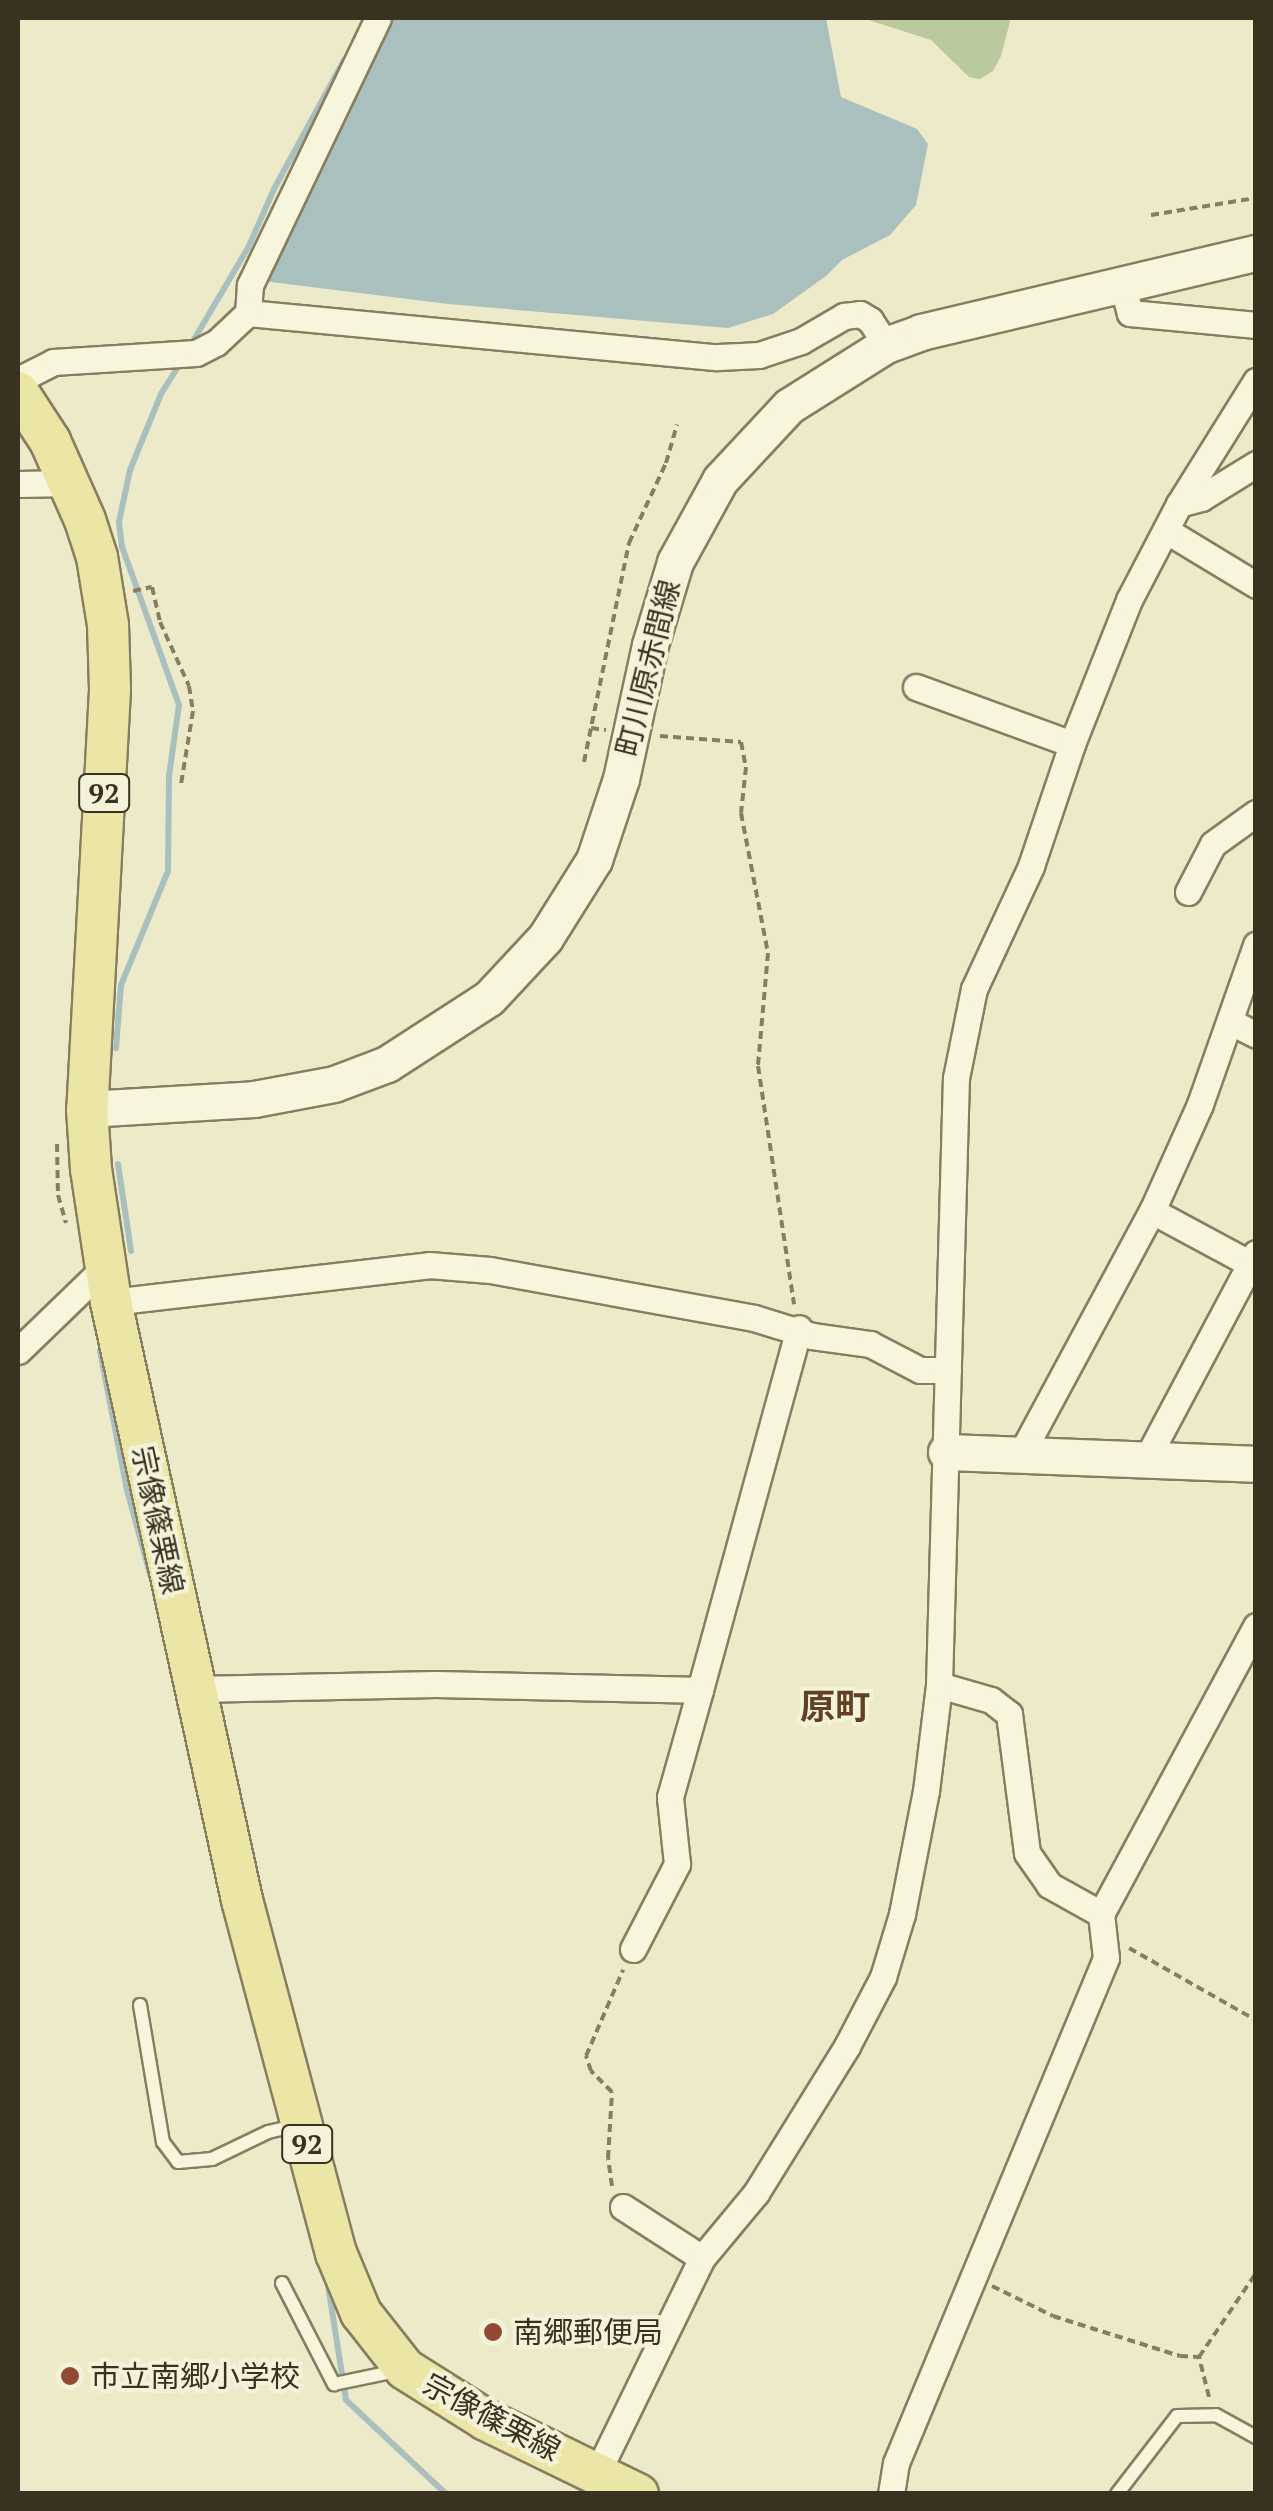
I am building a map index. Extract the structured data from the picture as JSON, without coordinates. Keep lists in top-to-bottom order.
{
  "streets": {
    "main road": ["町川原赤間線", "92", "宗像篠栗線"]
  },
  "crossings": [
    ["町川原赤間線", "宗像篠栗線"]
  ],
  "districts": ["原町"],
  "places": ["南郷郵便局", "市立南郷小学校"]
}
